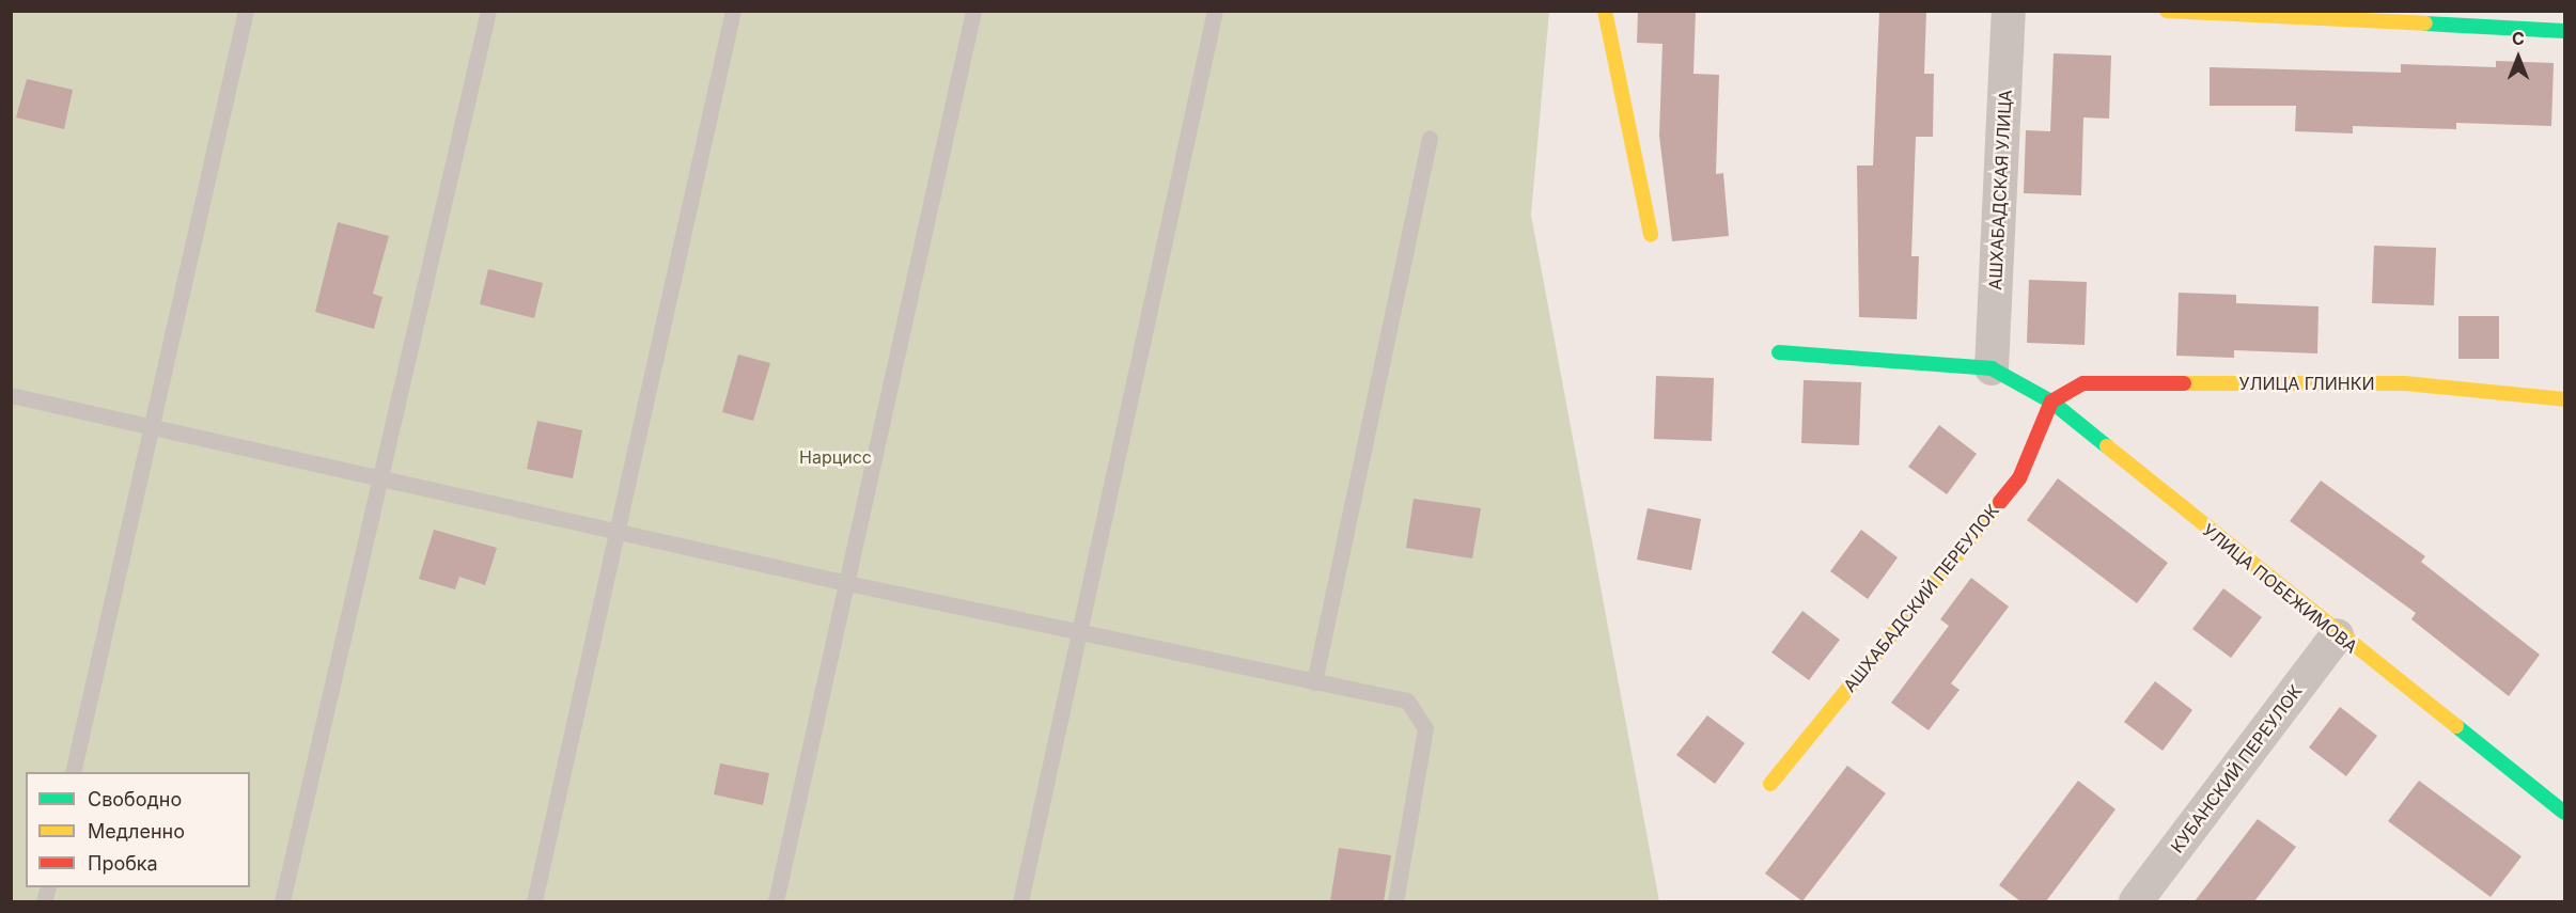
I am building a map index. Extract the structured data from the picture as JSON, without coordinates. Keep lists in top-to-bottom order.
{
  "streets": {
    "street": [
      "АШХАБАДСКАЯ УЛИЦА",
      "УЛИЦА ГЛИНКИ",
      "УЛИЦА ПОБЕЖИМОВА",
      "АШХАБАДСКИЙ ПЕРЕУЛОК",
      "КУБАНСКИЙ ПЕРЕУЛОК"
    ]
  },
  "crossings": [
    ["АШХАБАДСКАЯ УЛИЦА", "УЛИЦА ПОБЕЖИМОВА"],
    ["УЛИЦА ГЛИНКИ", "УЛИЦА ПОБЕЖИМОВА"],
    ["УЛИЦА ГЛИНКИ", "АШХАБАДСКИЙ ПЕРЕУЛОК"],
    ["УЛИЦА ПОБЕЖИМОВА", "АШХАБАДСКИЙ ПЕРЕУЛОК"],
    ["УЛИЦА ПОБЕЖИМОВА", "КУБАНСКИЙ ПЕРЕУЛОК"]
  ],
  "parks": ["Нарцисс"],
  "legend": ["Свободно", "Медленно", "Пробка"],
  "north": "top"
}
